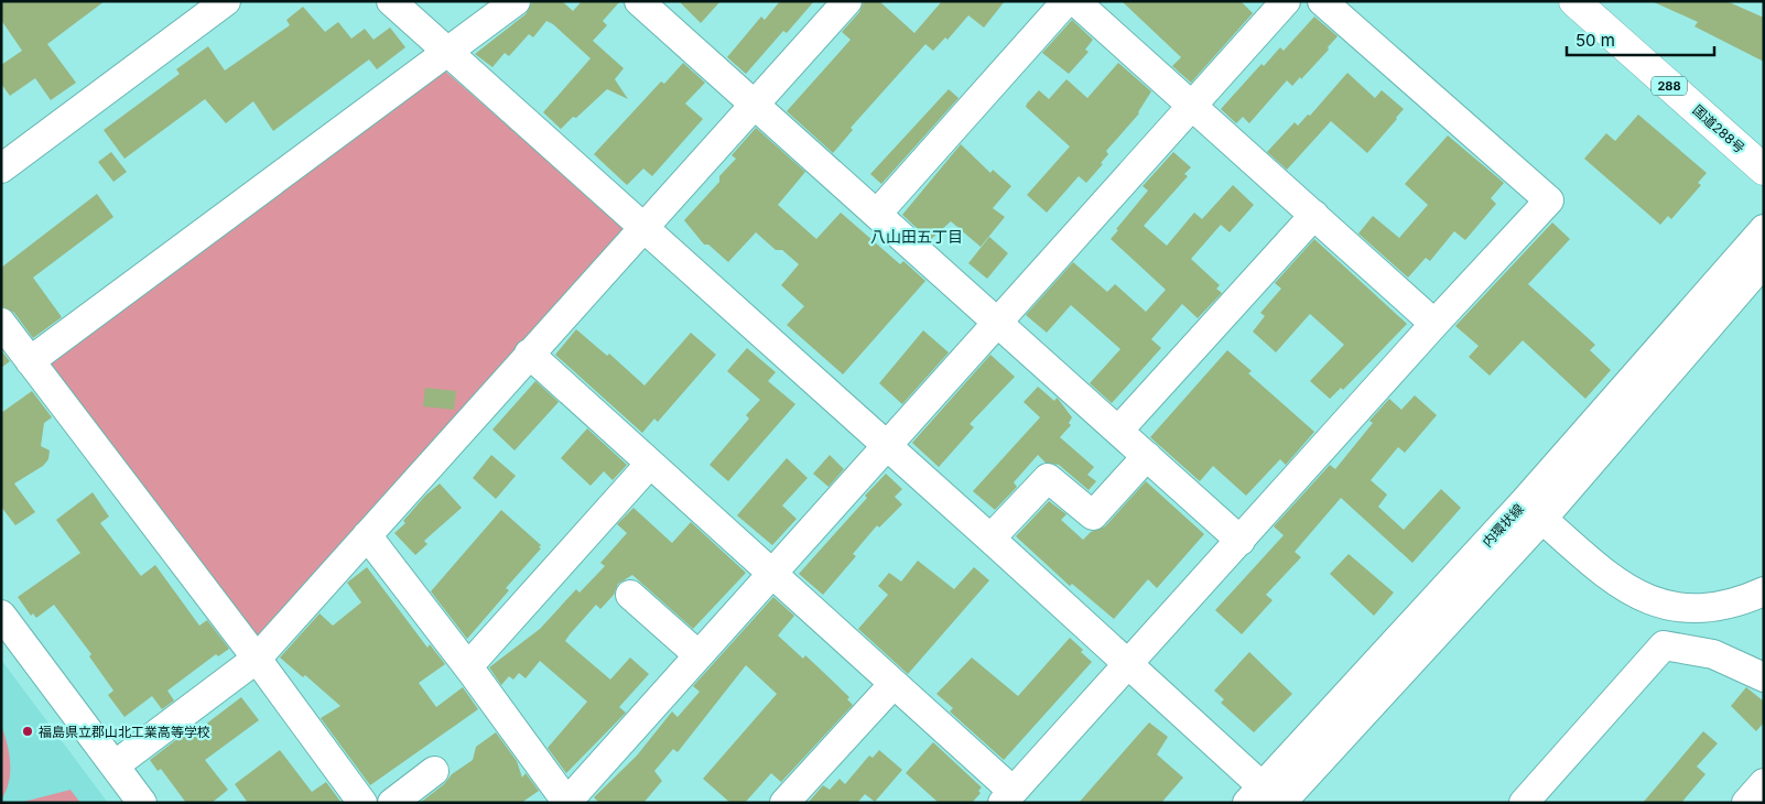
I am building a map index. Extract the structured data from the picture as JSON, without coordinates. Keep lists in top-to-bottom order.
{
  "streets": {
    "highway": ["288", "国道288号"],
    "street": ["内環状線"]
  },
  "districts": ["八山田五丁目"],
  "places": ["福島県立郡山北工業高等学校"],
  "scale_bar": "50 m"
}
